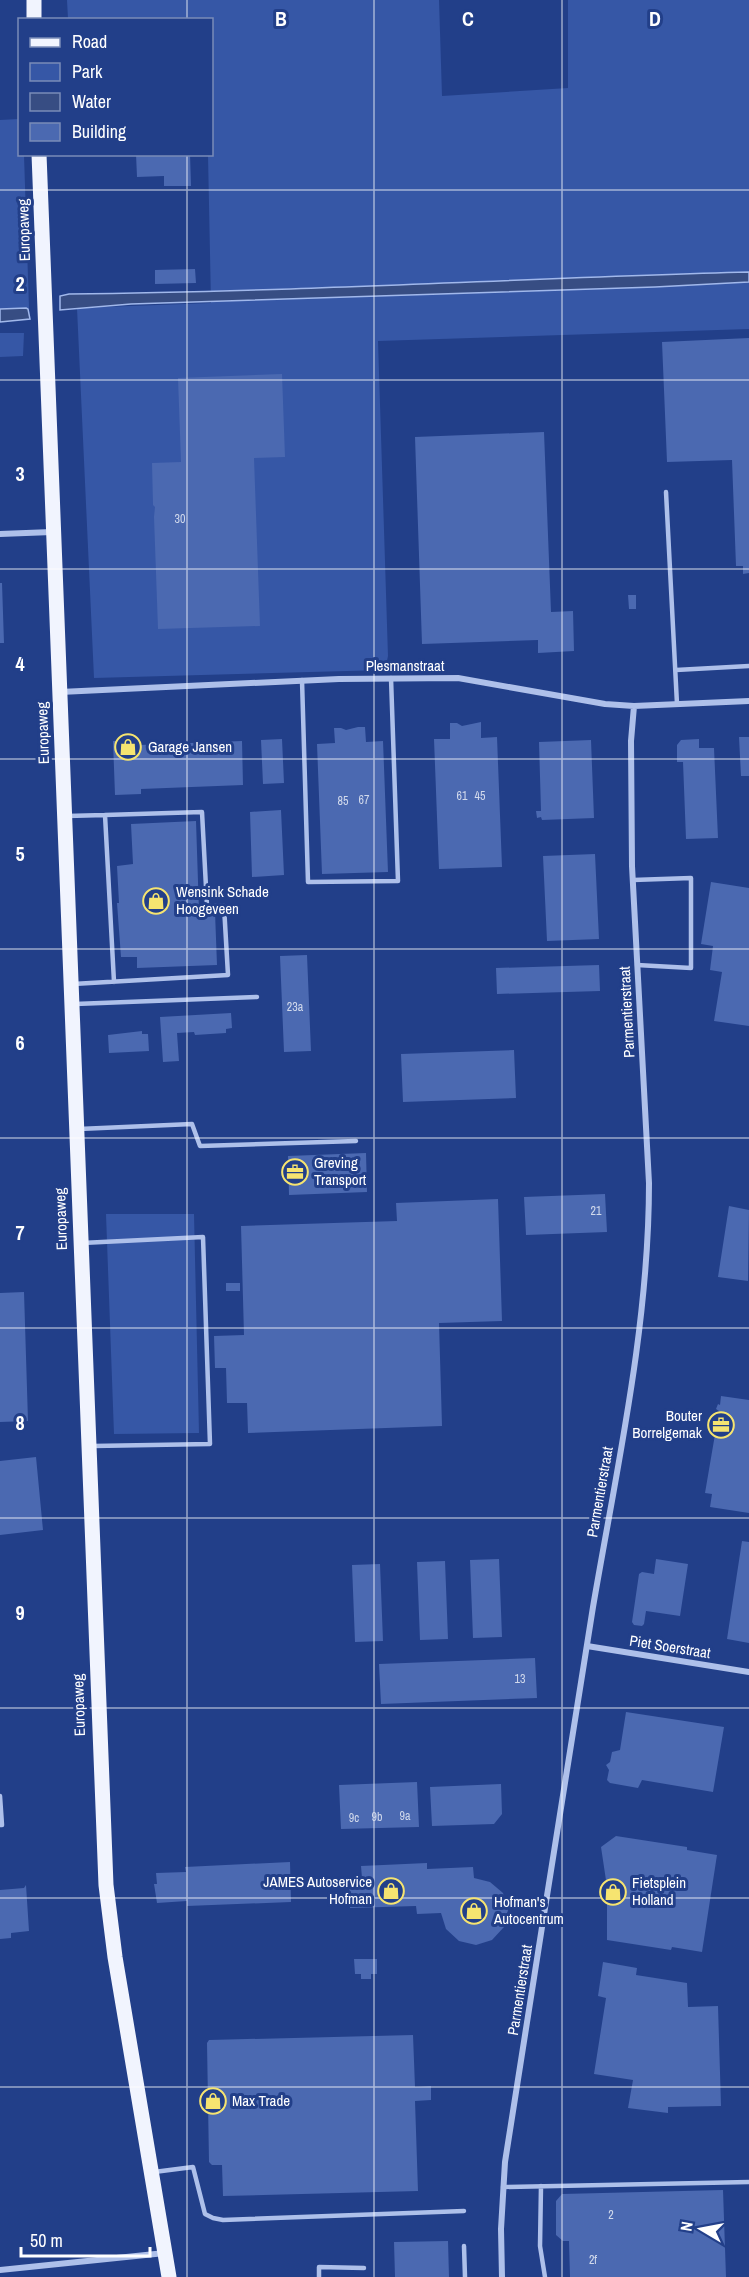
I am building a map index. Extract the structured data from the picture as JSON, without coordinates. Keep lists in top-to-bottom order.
{
  "streets": {
    "main road": ["Europaweg"],
    "street": ["Plesmanstraat", "Parmentierstraat", "Piet Soerstraat"]
  },
  "crossings": [
    ["Europaweg", "Plesmanstraat"],
    ["Plesmanstraat", "Parmentierstraat"],
    ["Parmentierstraat", "Piet Soerstraat"]
  ],
  "places": {
    "shop": [
      "Garage Jansen",
      "Wensink Schade Hoogeveen",
      "JAMES Autoservice Hofman",
      "Fietsplein Holland",
      "Hofman's Autocentrum",
      "Max Trade"
    ],
    "office": ["Greving Transport", "Bouter Borrelgemak"]
  },
  "house_numbers": [
    "30",
    "61",
    "45",
    "67",
    "85",
    "23a",
    "21",
    "13",
    "9a",
    "9b",
    "9c",
    "2",
    "2f"
  ],
  "legend": [
    "Road",
    "Park",
    "Water",
    "Building"
  ],
  "scale_bar": "50 m",
  "north": "left",
  "grid": {
    "columns": ["B", "C", "D"],
    "rows": [
      "2",
      "3",
      "4",
      "5",
      "6",
      "7",
      "8",
      "9"
    ]
  }
}
